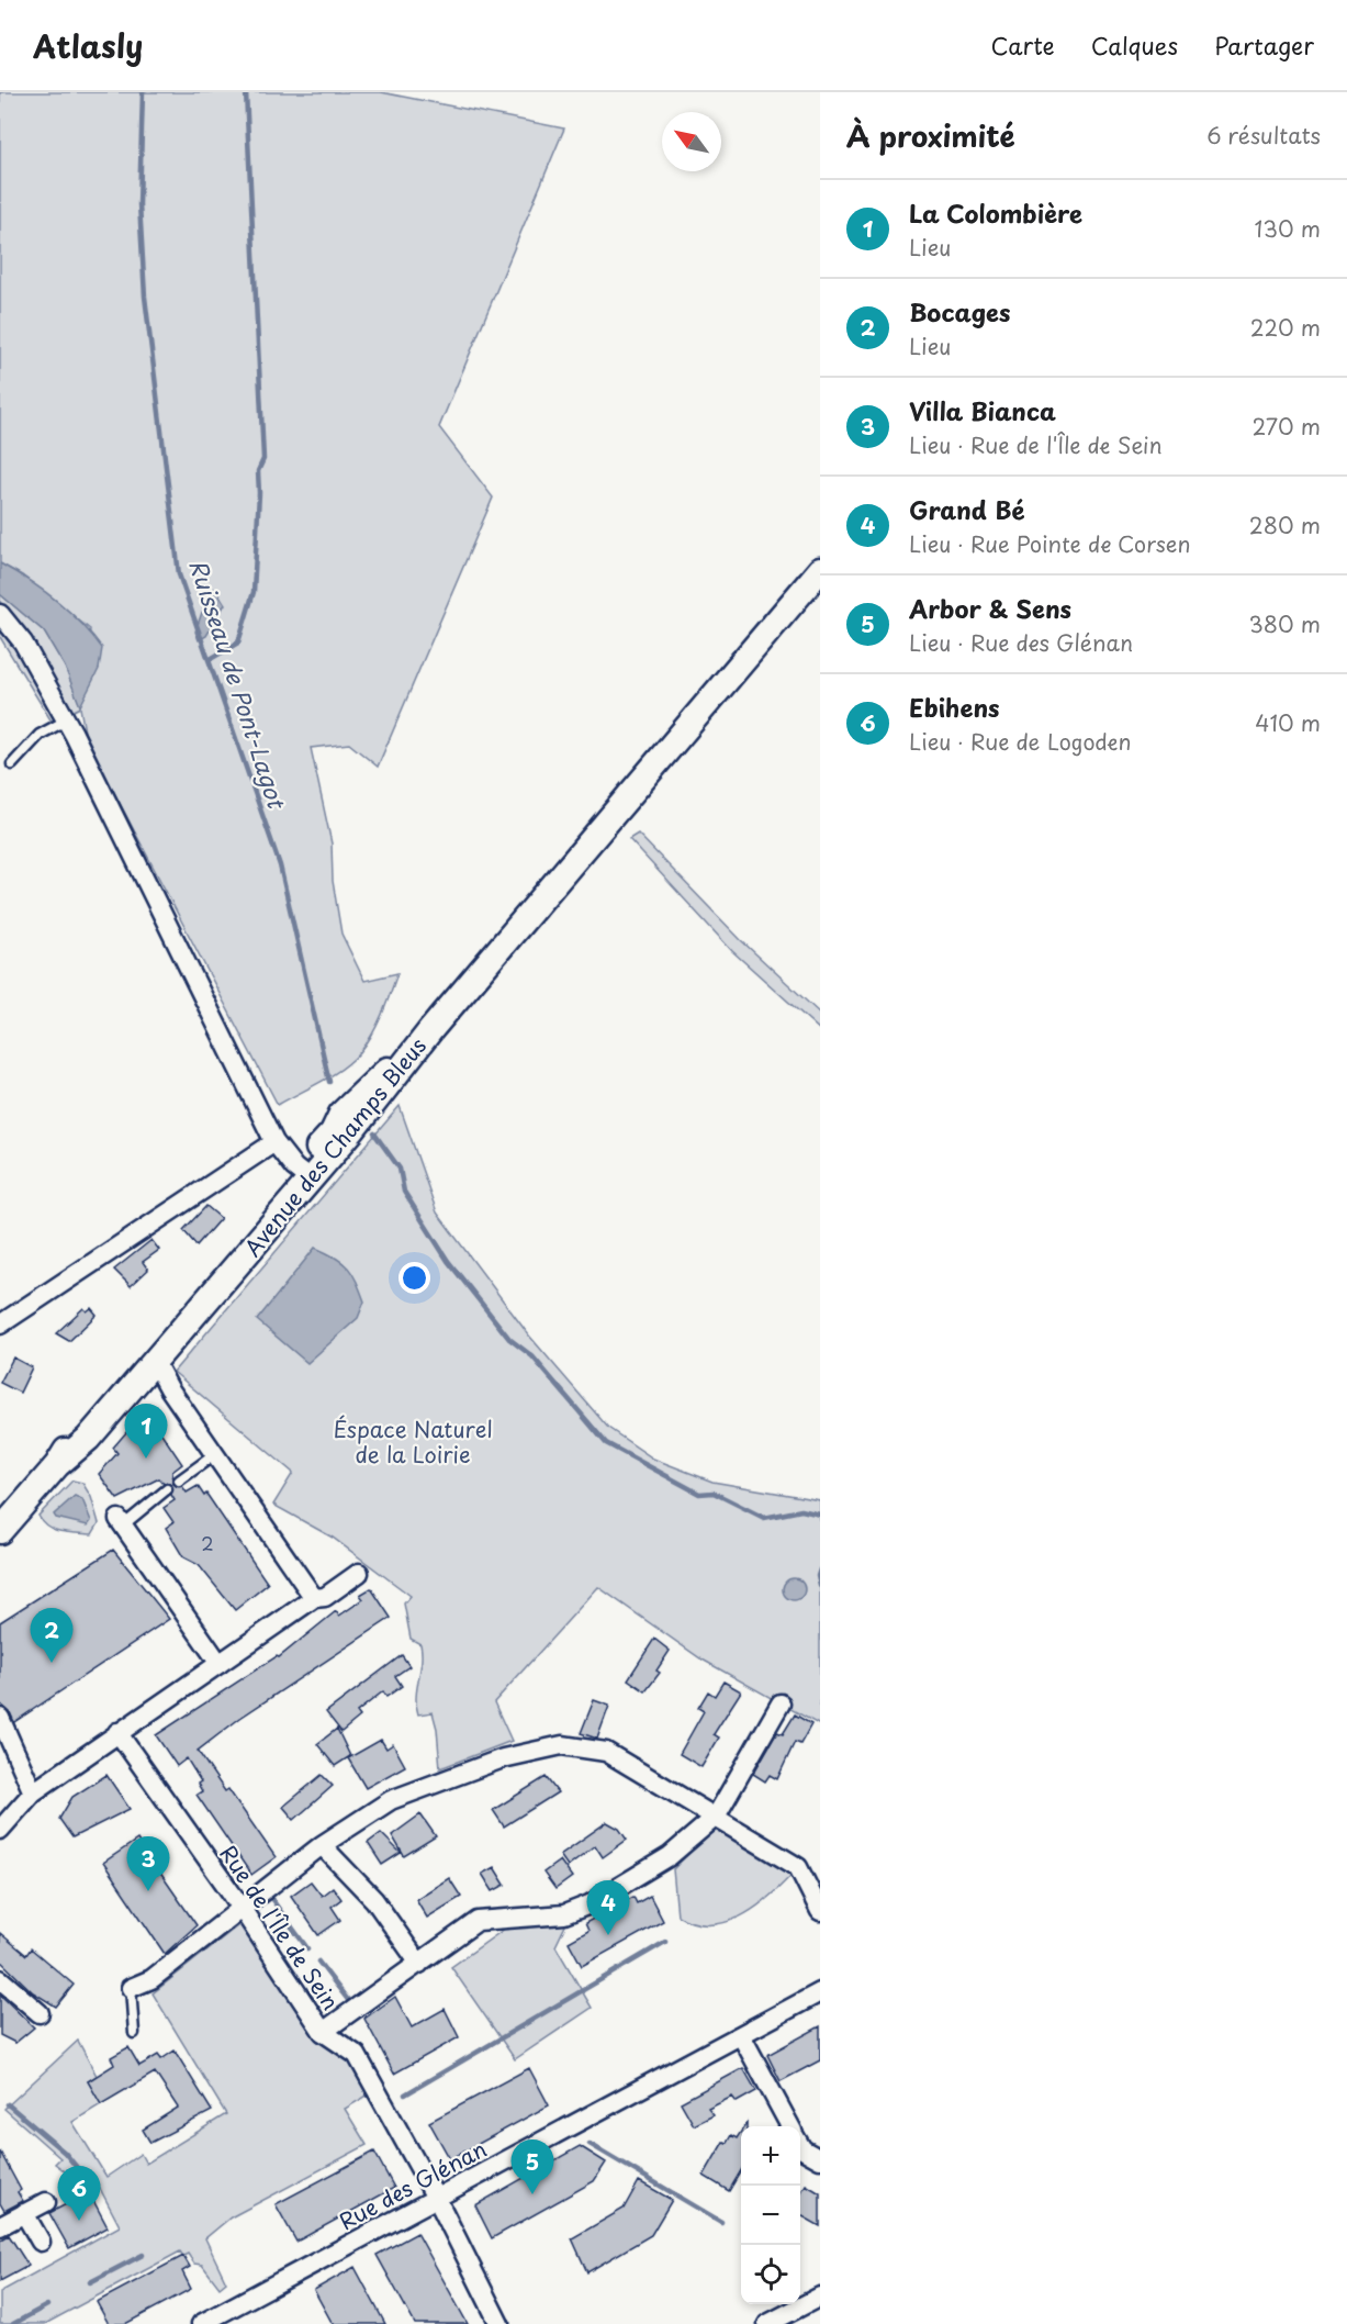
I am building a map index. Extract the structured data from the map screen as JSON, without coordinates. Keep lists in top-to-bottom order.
{
  "streets": {
    "main road": ["Avenue des Champs Bleus"],
    "street": ["Rue de l'Île de Sein", "Rue des Glénan"]
  },
  "crossings": [
    ["Rue de l'Île de Sein", "Rue des Glénan"]
  ],
  "water": ["Ruisseau de Pont-Lagot"],
  "parks": ["Éspace Naturel de la Loirie"],
  "house_numbers": ["2"],
  "north": "top left",
  "page": {
    "header": "Atlasly",
    "nav": ["Carte", "Calques", "Partager"],
    "heading": ["À proximité", "6 résultats"],
    "list": [
      {
        "mark": "1",
        "name": "La Colombière",
        "note": "Lieu",
        "value": "130 m"
      },
      {
        "mark": "2",
        "name": "Bocages",
        "note": "Lieu",
        "value": "220 m"
      },
      {
        "mark": "3",
        "name": "Villa Bianca",
        "note": "Lieu · Rue de l'Île de Sein",
        "value": "270 m"
      },
      {
        "mark": "4",
        "name": "Grand Bé",
        "note": "Lieu · Rue Pointe de Corsen",
        "value": "280 m"
      },
      {
        "mark": "5",
        "name": "Arbor & Sens",
        "note": "Lieu · Rue des Glénan",
        "value": "380 m"
      },
      {
        "mark": "6",
        "name": "Ebihens",
        "note": "Lieu · Rue de Logoden",
        "value": "410 m"
      }
    ],
    "pins": [
      "1",
      "2",
      "3",
      "4",
      "5",
      "6"
    ],
    "map_buttons": ["+", "−"]
  }
}
